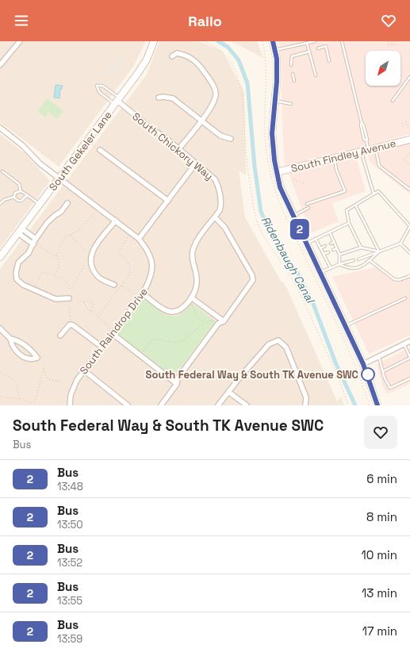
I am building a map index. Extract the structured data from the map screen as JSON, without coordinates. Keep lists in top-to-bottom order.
{
  "streets": {
    "main road": ["South Gekeler Lane", "South Findley Avenue"],
    "street": ["South Chickory Way", "South Raindrop Drive"]
  },
  "crossings": [
    ["South Chickory Way", "South Gekeler Lane"],
    ["South Chickory Way", "South Raindrop Drive"],
    ["South Gekeler Lane", "South Raindrop Drive"]
  ],
  "water": ["Ridenbaugh Canal"],
  "places": ["South Federal Way & South TK Avenue SWC"],
  "lines": ["bus line 2"],
  "north": "bottom left",
  "page": {
    "header": "Railo",
    "on_map": "2",
    "heading": ["South Federal Way & South TK Avenue SWC", "Bus"],
    "list": [
      {
        "mark": "2",
        "name": "Bus",
        "note": "13:48",
        "value": "6 min"
      },
      {
        "mark": "2",
        "name": "Bus",
        "note": "13:50",
        "value": "8 min"
      },
      {
        "mark": "2",
        "name": "Bus",
        "note": "13:52",
        "value": "10 min"
      },
      {
        "mark": "2",
        "name": "Bus",
        "note": "13:55",
        "value": "13 min"
      },
      {
        "mark": "2",
        "name": "Bus",
        "note": "13:59",
        "value": "17 min"
      }
    ]
  }
}
